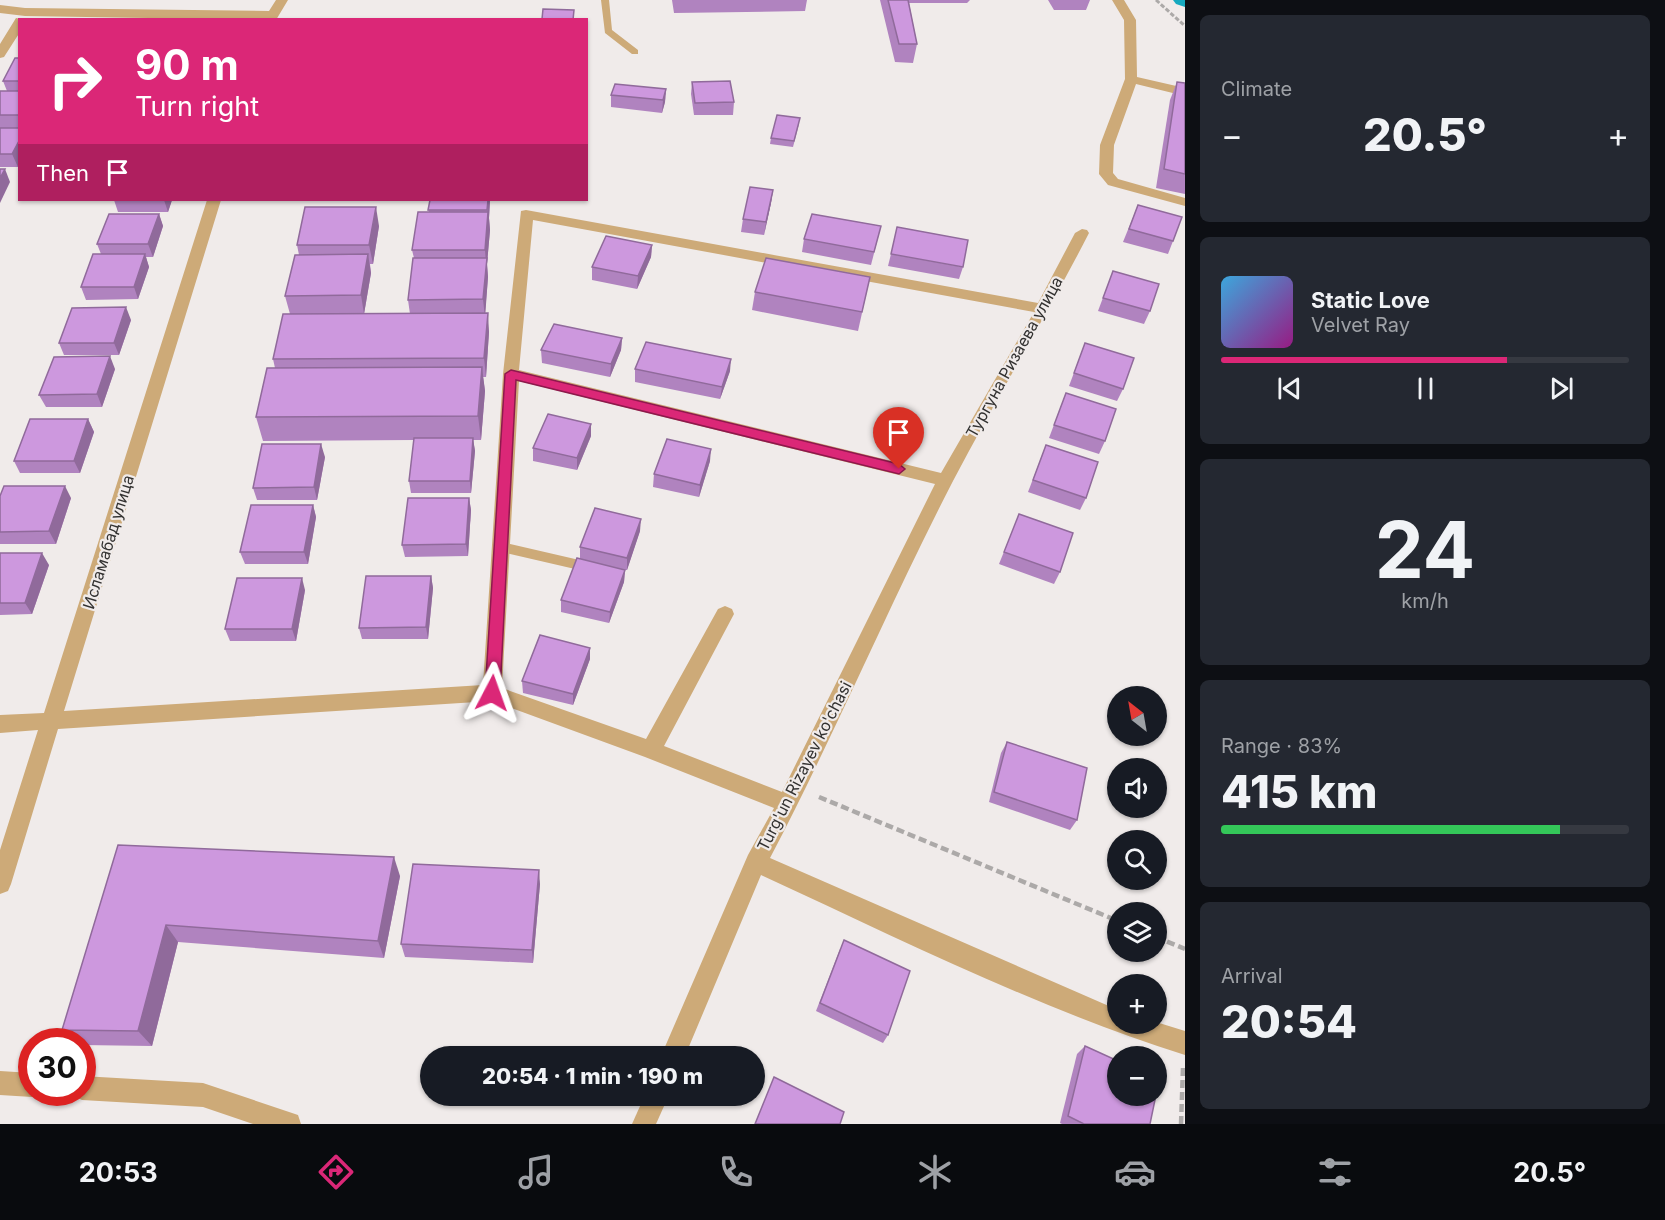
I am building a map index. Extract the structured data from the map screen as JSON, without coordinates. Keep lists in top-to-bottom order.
{
  "streets": {
    "street": ["Тургуна Ризаева улица", "Исламабад улица", "Turg'un Rizayev ko'chasi"]
  },
  "crossings": [
    ["Тургуна Ризаева улица", "Turg'un Rizayev ko'chasi"]
  ],
  "north": "top left",
  "page": {
    "tile": [
      "Climate",
      ["24", "km/h"],
      ["Range · 83%", "415 km"],
      ["Arrival", "20:54"]
    ],
    "turn": ["90 m", "Turn right"],
    "heat": ["−", "20.5°", "+"],
    "then": "Then",
    "song": ["Static Love", "Velvet Ray"],
    "map_buttons": ["+", "−"],
    "limit": "30",
    "trip": "20:54 · 1 min · 190 m",
    "tabs": ["20:53", "20.5°"]
  }
}
